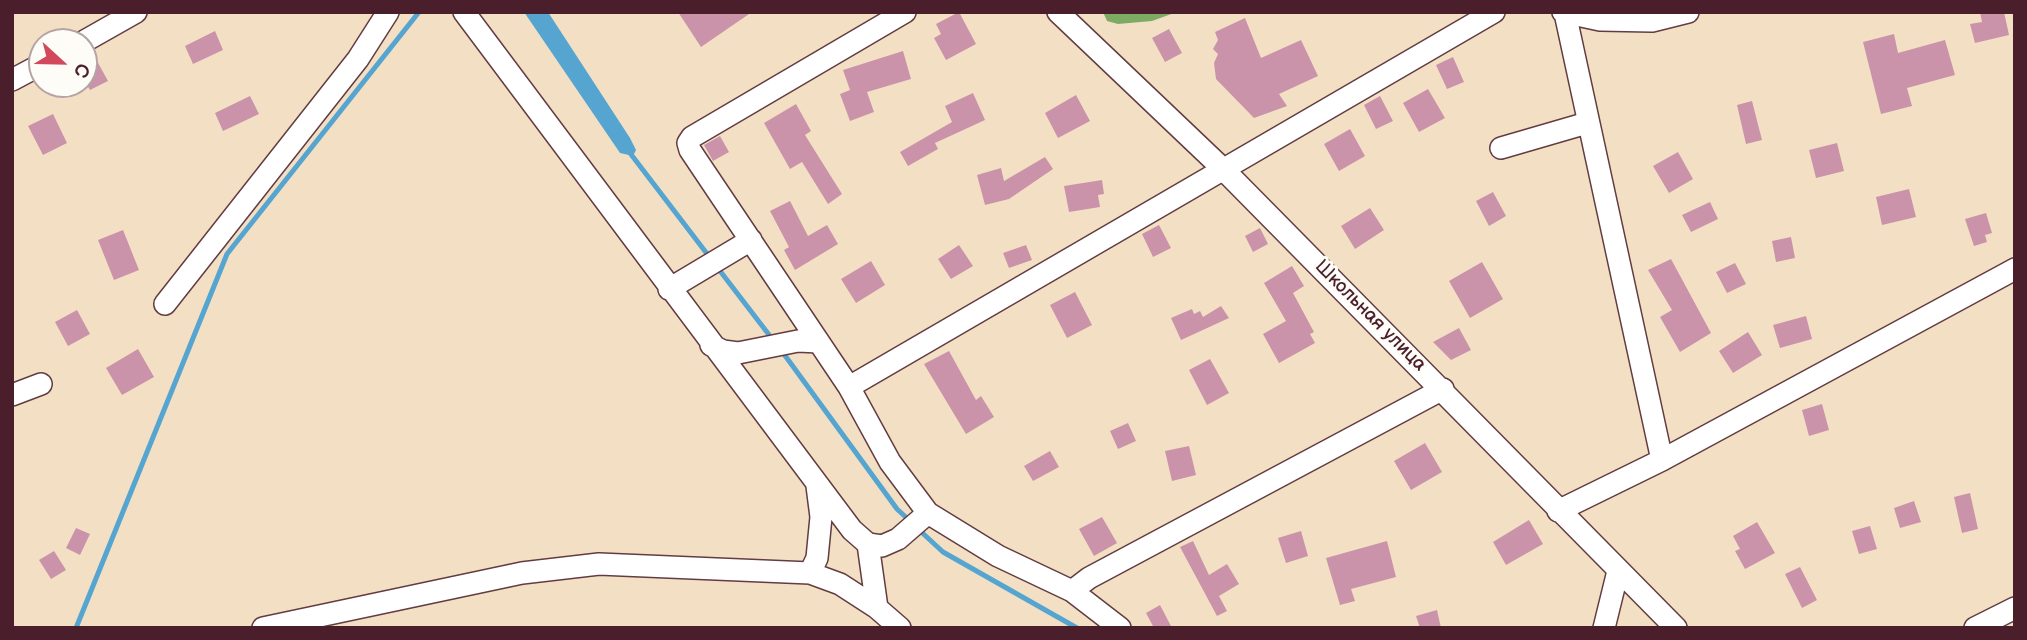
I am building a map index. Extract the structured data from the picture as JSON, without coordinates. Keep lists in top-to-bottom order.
{
  "streets": {
    "street": ["Школьная улица"]
  },
  "north": "right"
}
